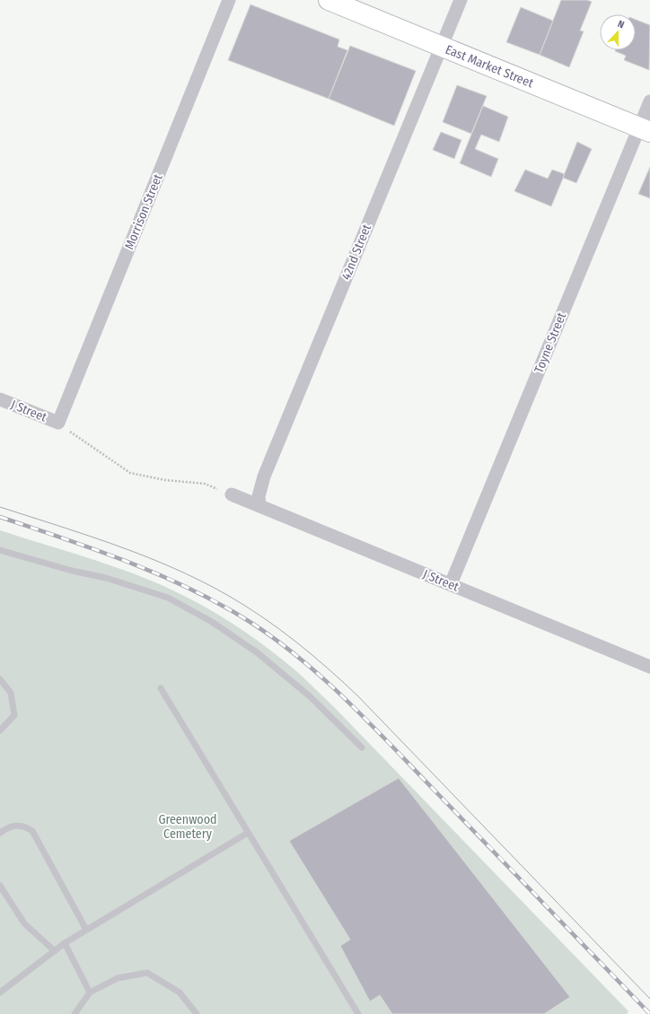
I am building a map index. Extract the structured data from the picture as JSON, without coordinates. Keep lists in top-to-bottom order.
{
  "streets": {
    "main road": ["East Market Street"],
    "street": [
      "Morrison Street",
      "42nd Street",
      "Toyne Street",
      "J Street"
    ]
  },
  "crossings": [
    ["East Market Street", "42nd Street"],
    ["East Market Street", "Toyne Street"],
    ["Morrison Street", "J Street"],
    ["42nd Street", "J Street"],
    ["Toyne Street", "J Street"]
  ],
  "parks": ["Greenwood Cemetery"],
  "north": "top"
}
